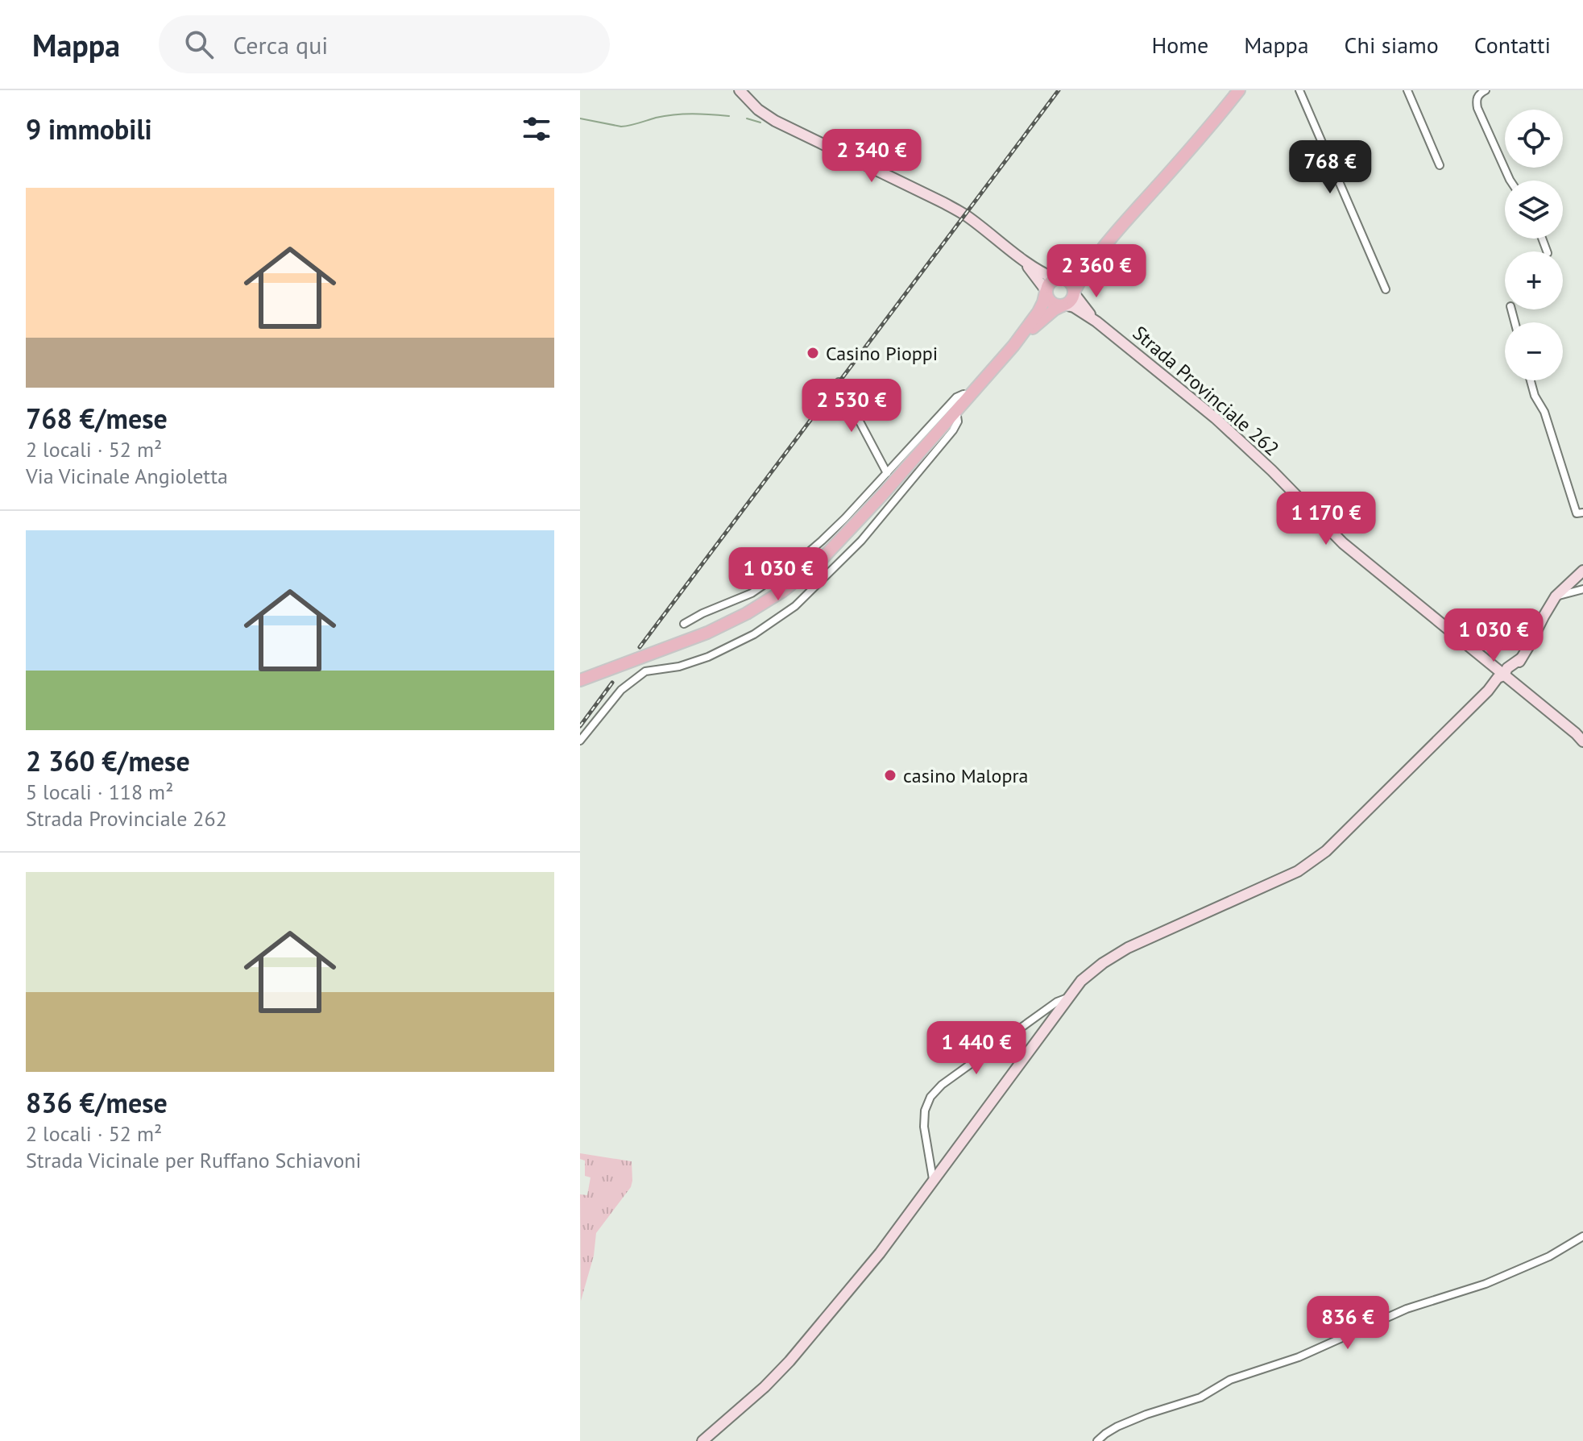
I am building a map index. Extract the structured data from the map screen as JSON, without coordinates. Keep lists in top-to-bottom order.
{
  "streets": {
    "main road": ["Strada Provinciale 262"]
  },
  "places": ["Casino Pioppi", "casino Malopra"],
  "page": {
    "header": "Mappa",
    "search": "Cerca qui",
    "nav": [
      "Home",
      "Mappa",
      "Chi siamo",
      "Contatti"
    ],
    "heading": "9 immobili",
    "map_buttons": ["+", "−"],
    "price": [
      "2 340 €",
      "768 €",
      "2 360 €",
      "2 530 €",
      "1 170 €",
      "1 030 €",
      "1 030 €",
      "1 440 €",
      "836 €"
    ],
    "list": [
      {
        "name": "768 €/mese",
        "note": "2 locali · 52 m² · Via Vicinale Angioletta"
      },
      {
        "name": "2 360 €/mese",
        "note": "5 locali · 118 m² · Strada Provinciale 262"
      },
      {
        "name": "836 €/mese",
        "note": "2 locali · 52 m² · Strada Vicinale per Ruffano Schiavoni"
      }
    ]
  }
}
